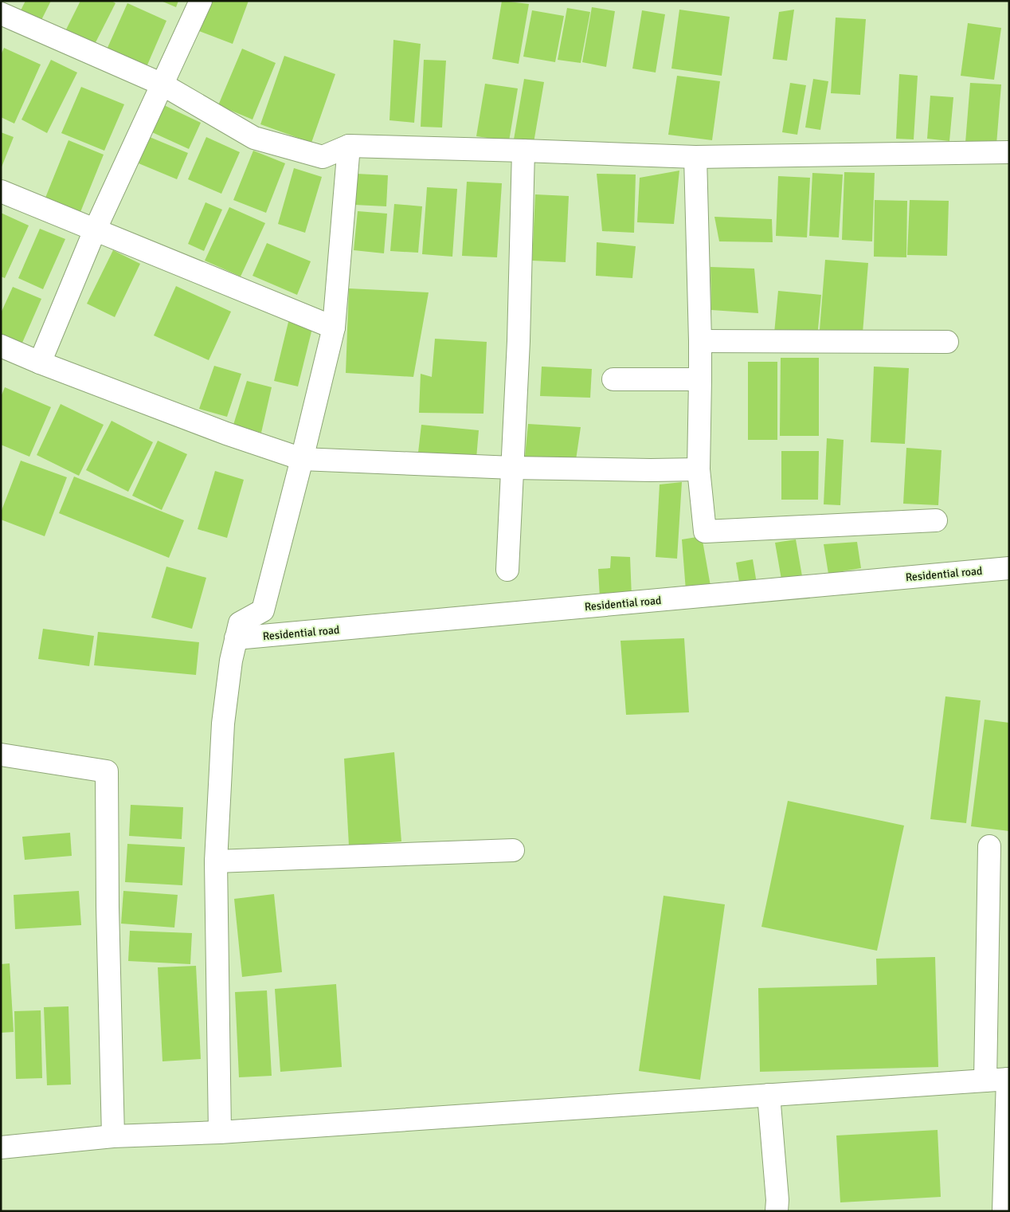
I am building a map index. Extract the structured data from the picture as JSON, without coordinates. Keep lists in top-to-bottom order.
{
  "streets": {
    "main road": ["Residential road"]
  }
}
